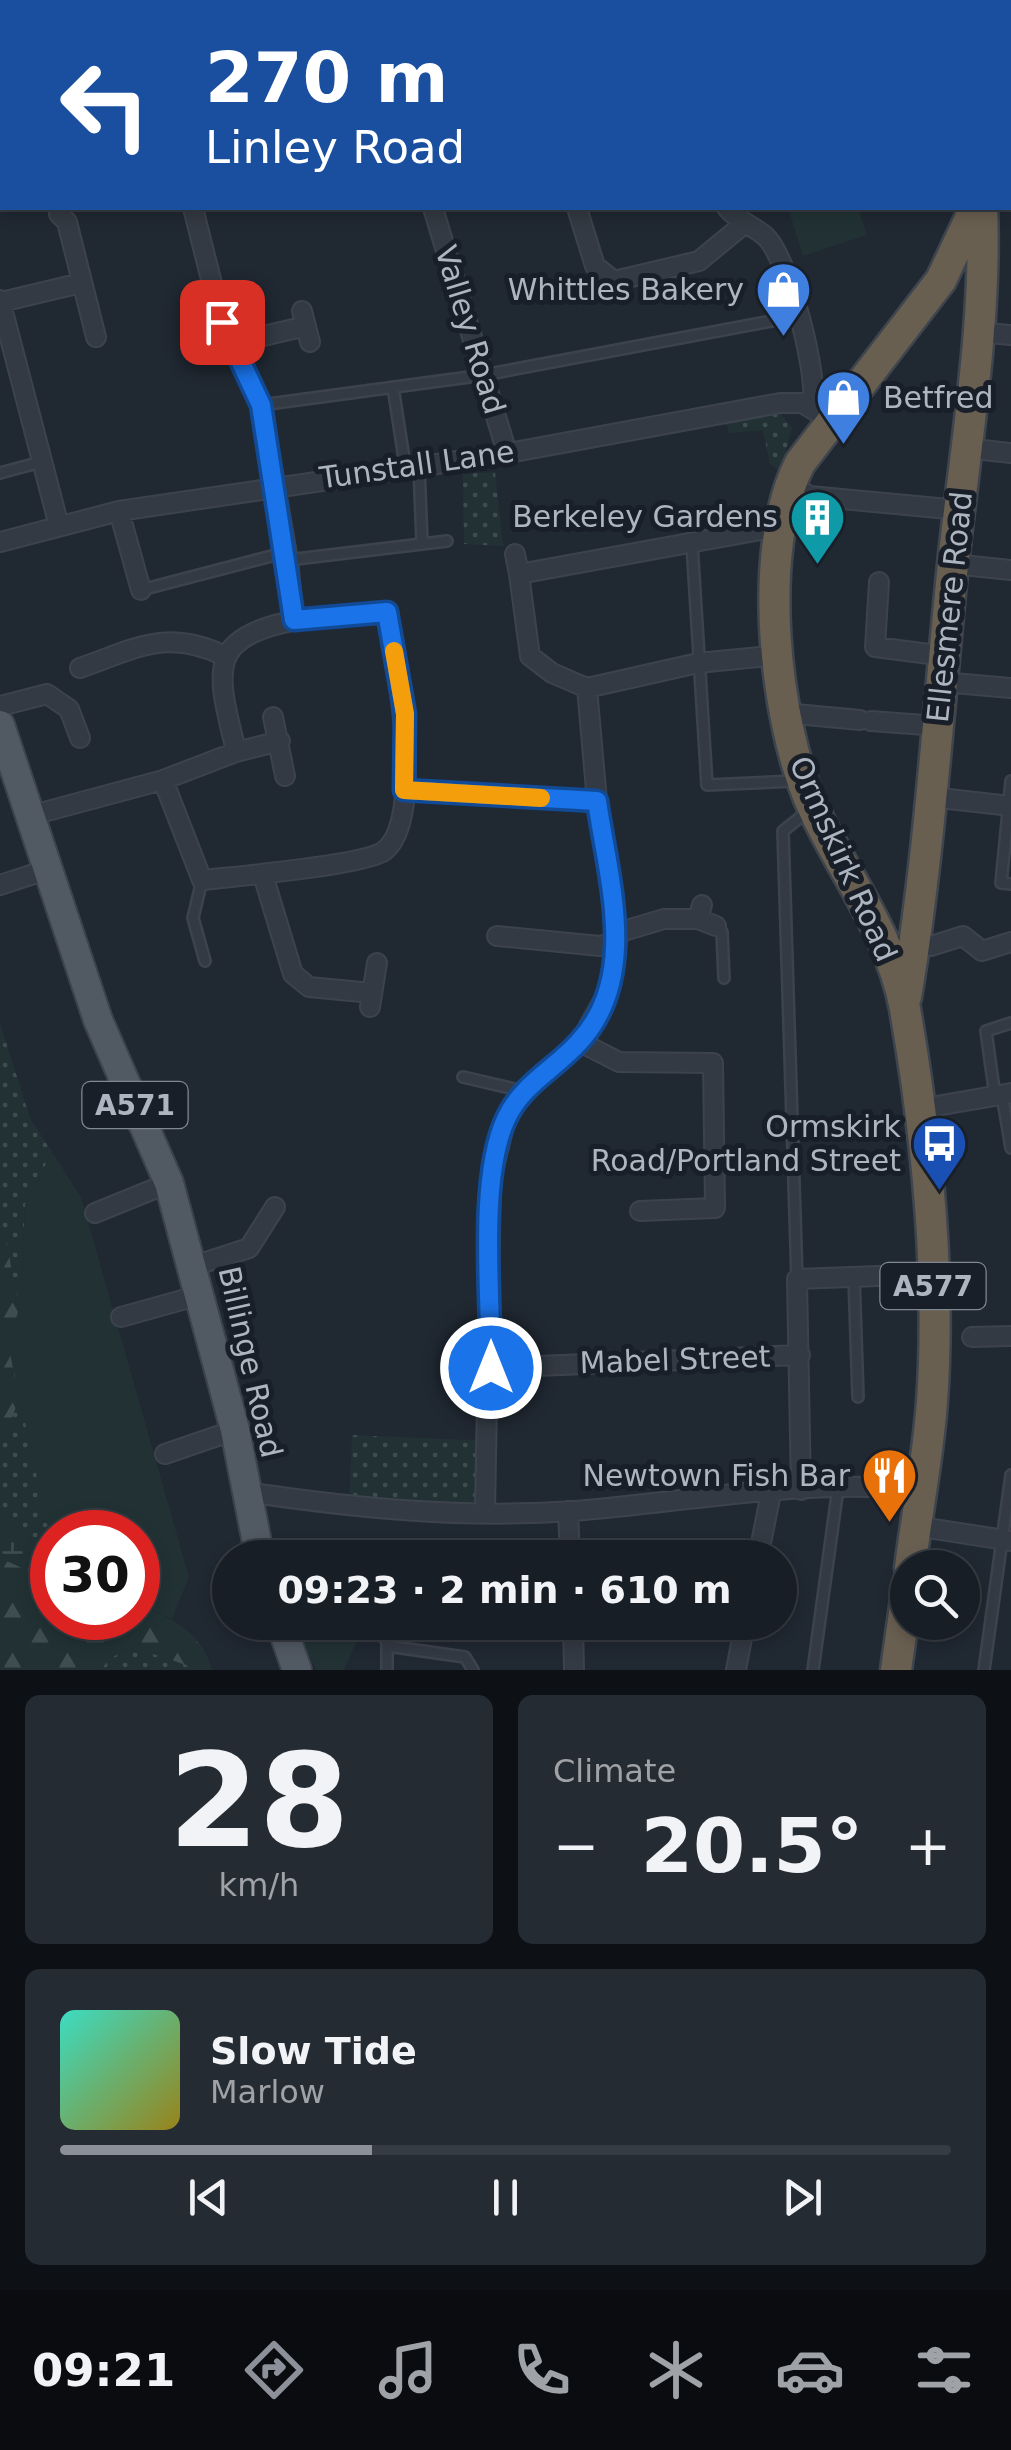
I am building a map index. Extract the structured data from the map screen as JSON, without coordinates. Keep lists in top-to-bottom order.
{
  "streets": {
    "highway": ["Ellesmere Road", "Ormskirk Road", "A577"],
    "main road": ["A571", "Billinge Road"],
    "street": ["Valley Road", "Tunstall Lane", "Mabel Street"]
  },
  "crossings": [
    ["Valley Road", "Tunstall Lane"],
    ["Tunstall Lane", "Ormskirk Road"],
    ["Ellesmere Road", "Ormskirk Road"],
    ["Ormskirk Road", "Billinge Road"],
    ["A571", "Billinge Road"]
  ],
  "places": {
    "shop": ["Whittles Bakery", "Betfred"],
    "building": ["Berkeley Gardens"],
    "bus stop": ["Ormskirk Road/Portland Street"],
    "restaurant": ["Newtown Fish Bar"]
  },
  "page": {
    "turn": ["270 m", "Linley Road"],
    "limit": "30",
    "trip": "09:23 · 2 min · 610 m",
    "tile": [
      ["28", "km/h"],
      "Climate"
    ],
    "heat": ["−", "20.5°", "+"],
    "song": ["Slow Tide", "Marlow"],
    "tabs": "09:21"
  }
}
